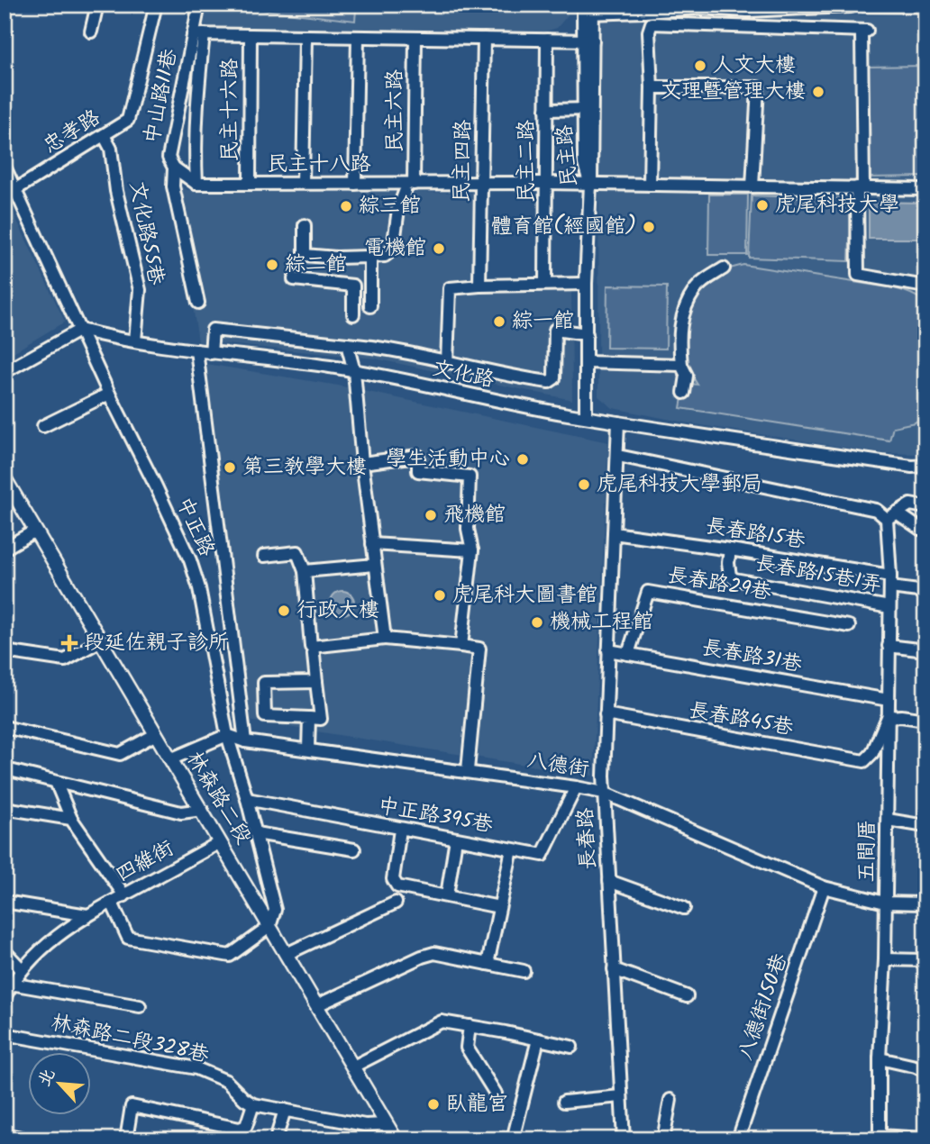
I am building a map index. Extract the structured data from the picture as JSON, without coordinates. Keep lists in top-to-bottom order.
{
  "streets": {
    "main road": ["林森路二段"],
    "street": [
      "中山路11巷",
      "民主十六路",
      "民主六路",
      "忠孝路",
      "民主路",
      "民主四路",
      "民主二路",
      "民主十八路",
      "文化路55巷",
      "文化路",
      "中正路",
      "長春路15巷",
      "長春路15巷1弄",
      "長春路29巷",
      "長春路31巷",
      "長春路45巷",
      "八德街",
      "中正路395巷",
      "長春路",
      "五間厝",
      "四維街",
      "八德街150巷",
      "林森路二段328巷"
    ]
  },
  "crossings": [
    ["中山路11巷", "民主十八路"],
    ["民主十六路", "民主十八路"],
    ["民主六路", "民主十八路"],
    ["忠孝路", "文化路55巷"],
    ["忠孝路", "中正路"],
    ["民主路", "民主十八路"],
    ["民主路", "文化路"],
    ["民主四路", "民主十八路"],
    ["民主二路", "民主十八路"],
    ["文化路55巷", "文化路"],
    ["文化路", "中正路"],
    ["文化路", "長春路"],
    ["中正路", "八德街"],
    ["中正路", "林森路二段"],
    ["中正路", "中正路395巷"],
    ["長春路15巷", "長春路15巷1弄"],
    ["長春路15巷", "長春路"],
    ["長春路29巷", "長春路31巷"],
    ["長春路31巷", "長春路"],
    ["長春路31巷", "五間厝"],
    ["長春路45巷", "長春路"],
    ["長春路45巷", "五間厝"],
    ["八德街", "中正路395巷"],
    ["八德街", "長春路"],
    ["八德街", "五間厝"],
    ["八德街", "八德街150巷"],
    ["林森路二段", "四維街"]
  ],
  "places": {
    "other": [
      "人文大樓",
      "文理暨管理大樓",
      "虎尾科技大學",
      "綜三館",
      "體育館(經國館)",
      "電機館",
      "綜二館",
      "綜一館",
      "學生活動中心",
      "第三教學大樓",
      "虎尾科技大學郵局",
      "飛機館",
      "虎尾科大圖書館",
      "行政大樓",
      "機械工程館",
      "臥龍宮"
    ],
    "health": ["段延佐親子診所"]
  },
  "north": "top left"
}
